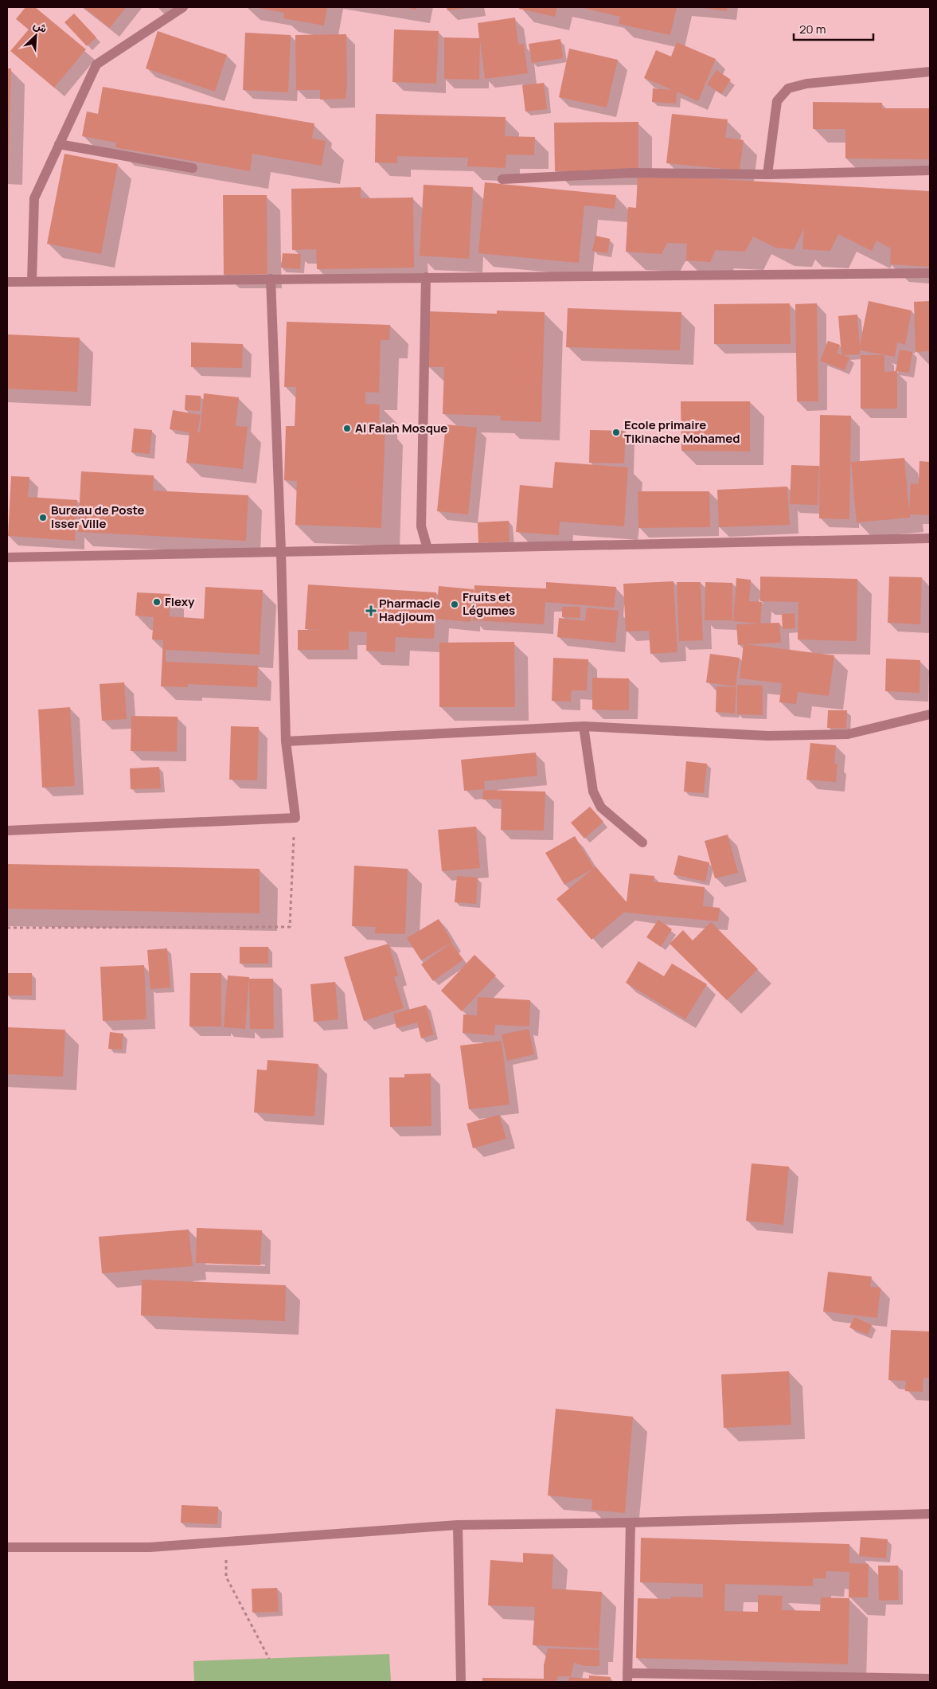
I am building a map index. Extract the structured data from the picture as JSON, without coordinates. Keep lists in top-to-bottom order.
{
  "places": {
    "other": [
      "Al Falah Mosque",
      "Ecole primaire Tikinache Mohamed",
      "Bureau de Poste Isser Ville",
      "Flexy",
      "Fruits et Légumes"
    ],
    "health": ["Pharmacie Hadjloum"]
  },
  "scale_bar": "20 m",
  "north": "top right"
}
